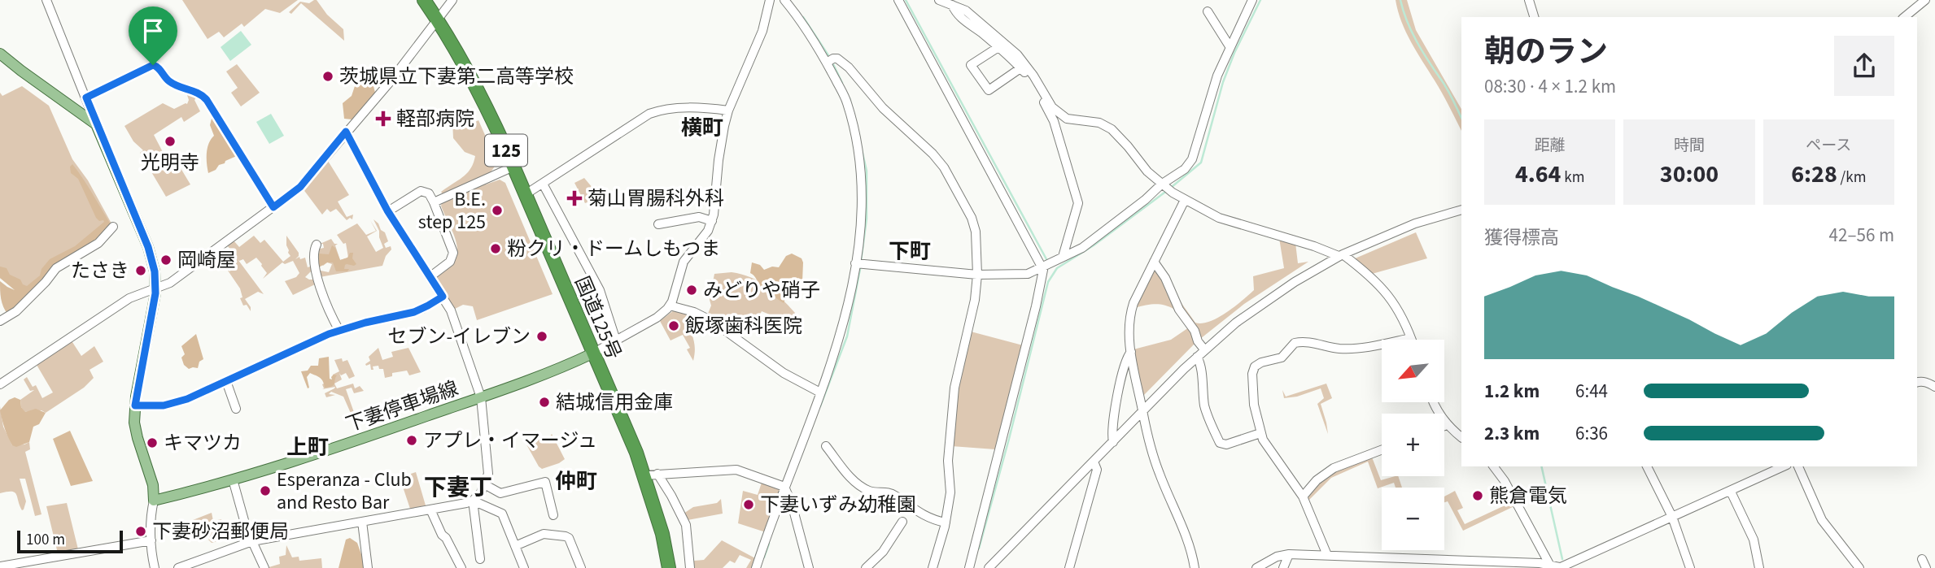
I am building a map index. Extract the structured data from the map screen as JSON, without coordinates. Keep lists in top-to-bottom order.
{
  "streets": {
    "highway": ["125", "国道125号"],
    "main road": ["下妻停車場線"]
  },
  "crossings": [
    ["国道125号", "下妻停車場線"]
  ],
  "districts": [
    "横町",
    "下町",
    "上町",
    "仲町",
    "下妻丁"
  ],
  "places": {
    "other": [
      "茨城県立下妻第二高等学校",
      "光明寺",
      "B.E. step 125",
      "粉クリ・ドームしもつま",
      "岡崎屋",
      "たさき",
      "みどりや硝子",
      "飯塚歯科医院",
      "セブン-イレブン",
      "結城信用金庫",
      "アプレ・イマージュ",
      "キマツカ",
      "Esperanza - Club and Resto Bar",
      "熊倉電気",
      "下妻いずみ幼稚園",
      "下妻砂沼郵便局"
    ],
    "health": ["軽部病院", "菊山胃腸科外科"]
  },
  "scale_bar": "100 m",
  "north": "bottom left",
  "page": {
    "heading": ["朝のラン", "08:30 · 4 × 1.2 km"],
    "stats": [
      ["距離", "4.64 km"],
      ["時間", "30:00"],
      ["ペース", "6:28 /km"]
    ],
    "chart": ["獲得標高", "42–56 m"],
    "map_buttons": ["+", "−"],
    "list": [
      {
        "name": "1.2 km",
        "note": "6:44"
      },
      {
        "name": "2.3 km",
        "note": "6:36"
      }
    ],
    "scale": "100 m"
  }
}
